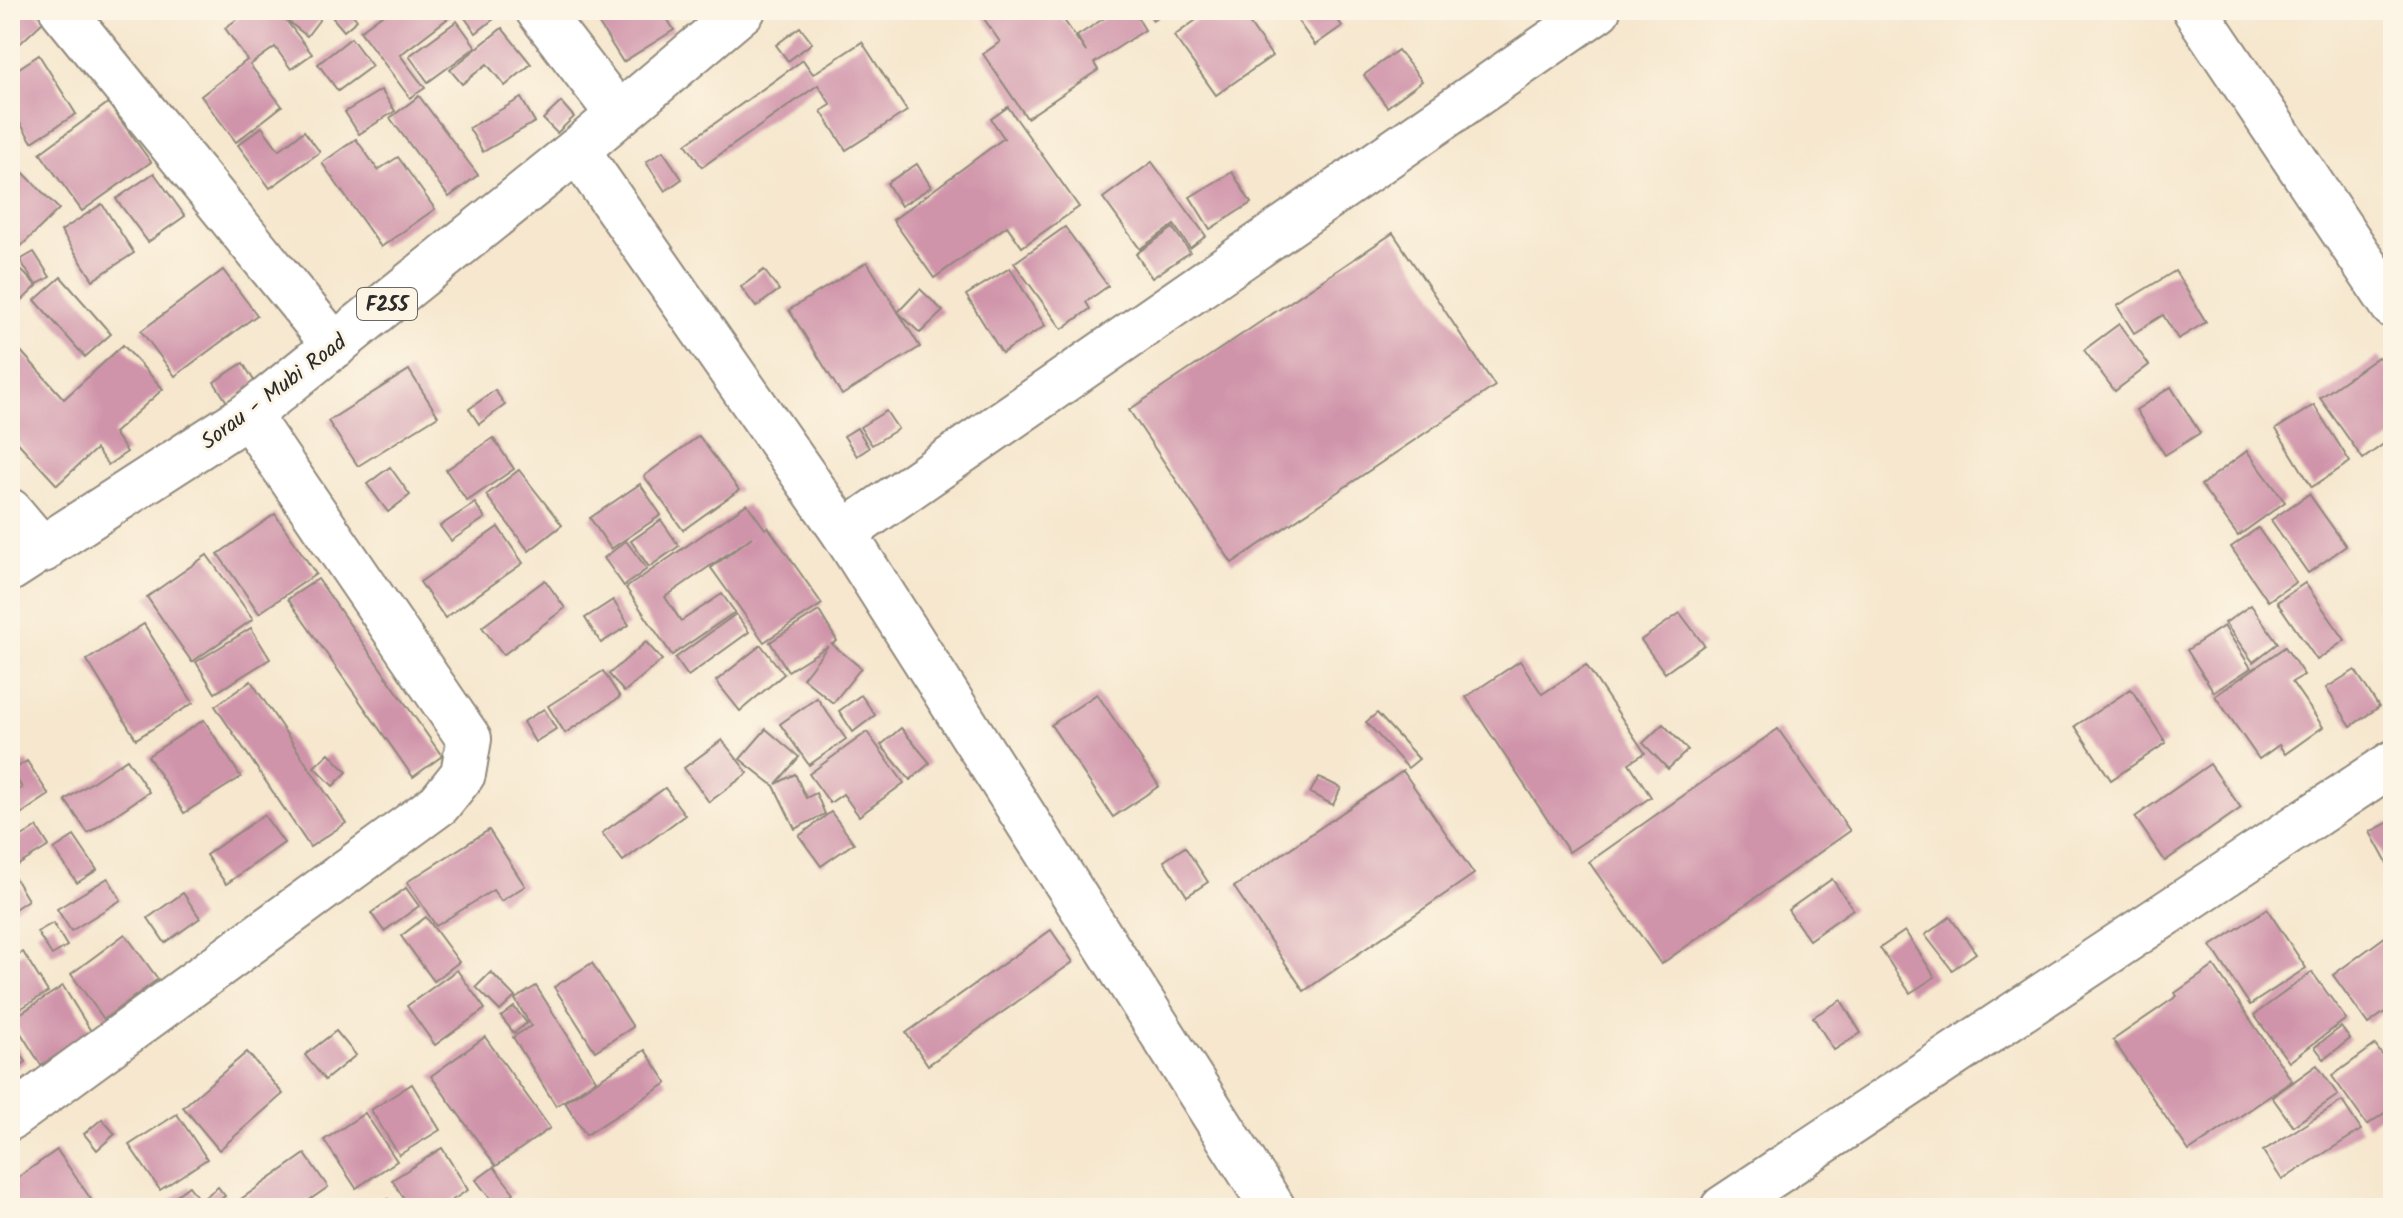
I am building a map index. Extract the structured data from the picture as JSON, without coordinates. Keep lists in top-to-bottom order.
{
  "streets": {
    "street": ["F255", "Sorau - Mubi Road"]
  }
}
